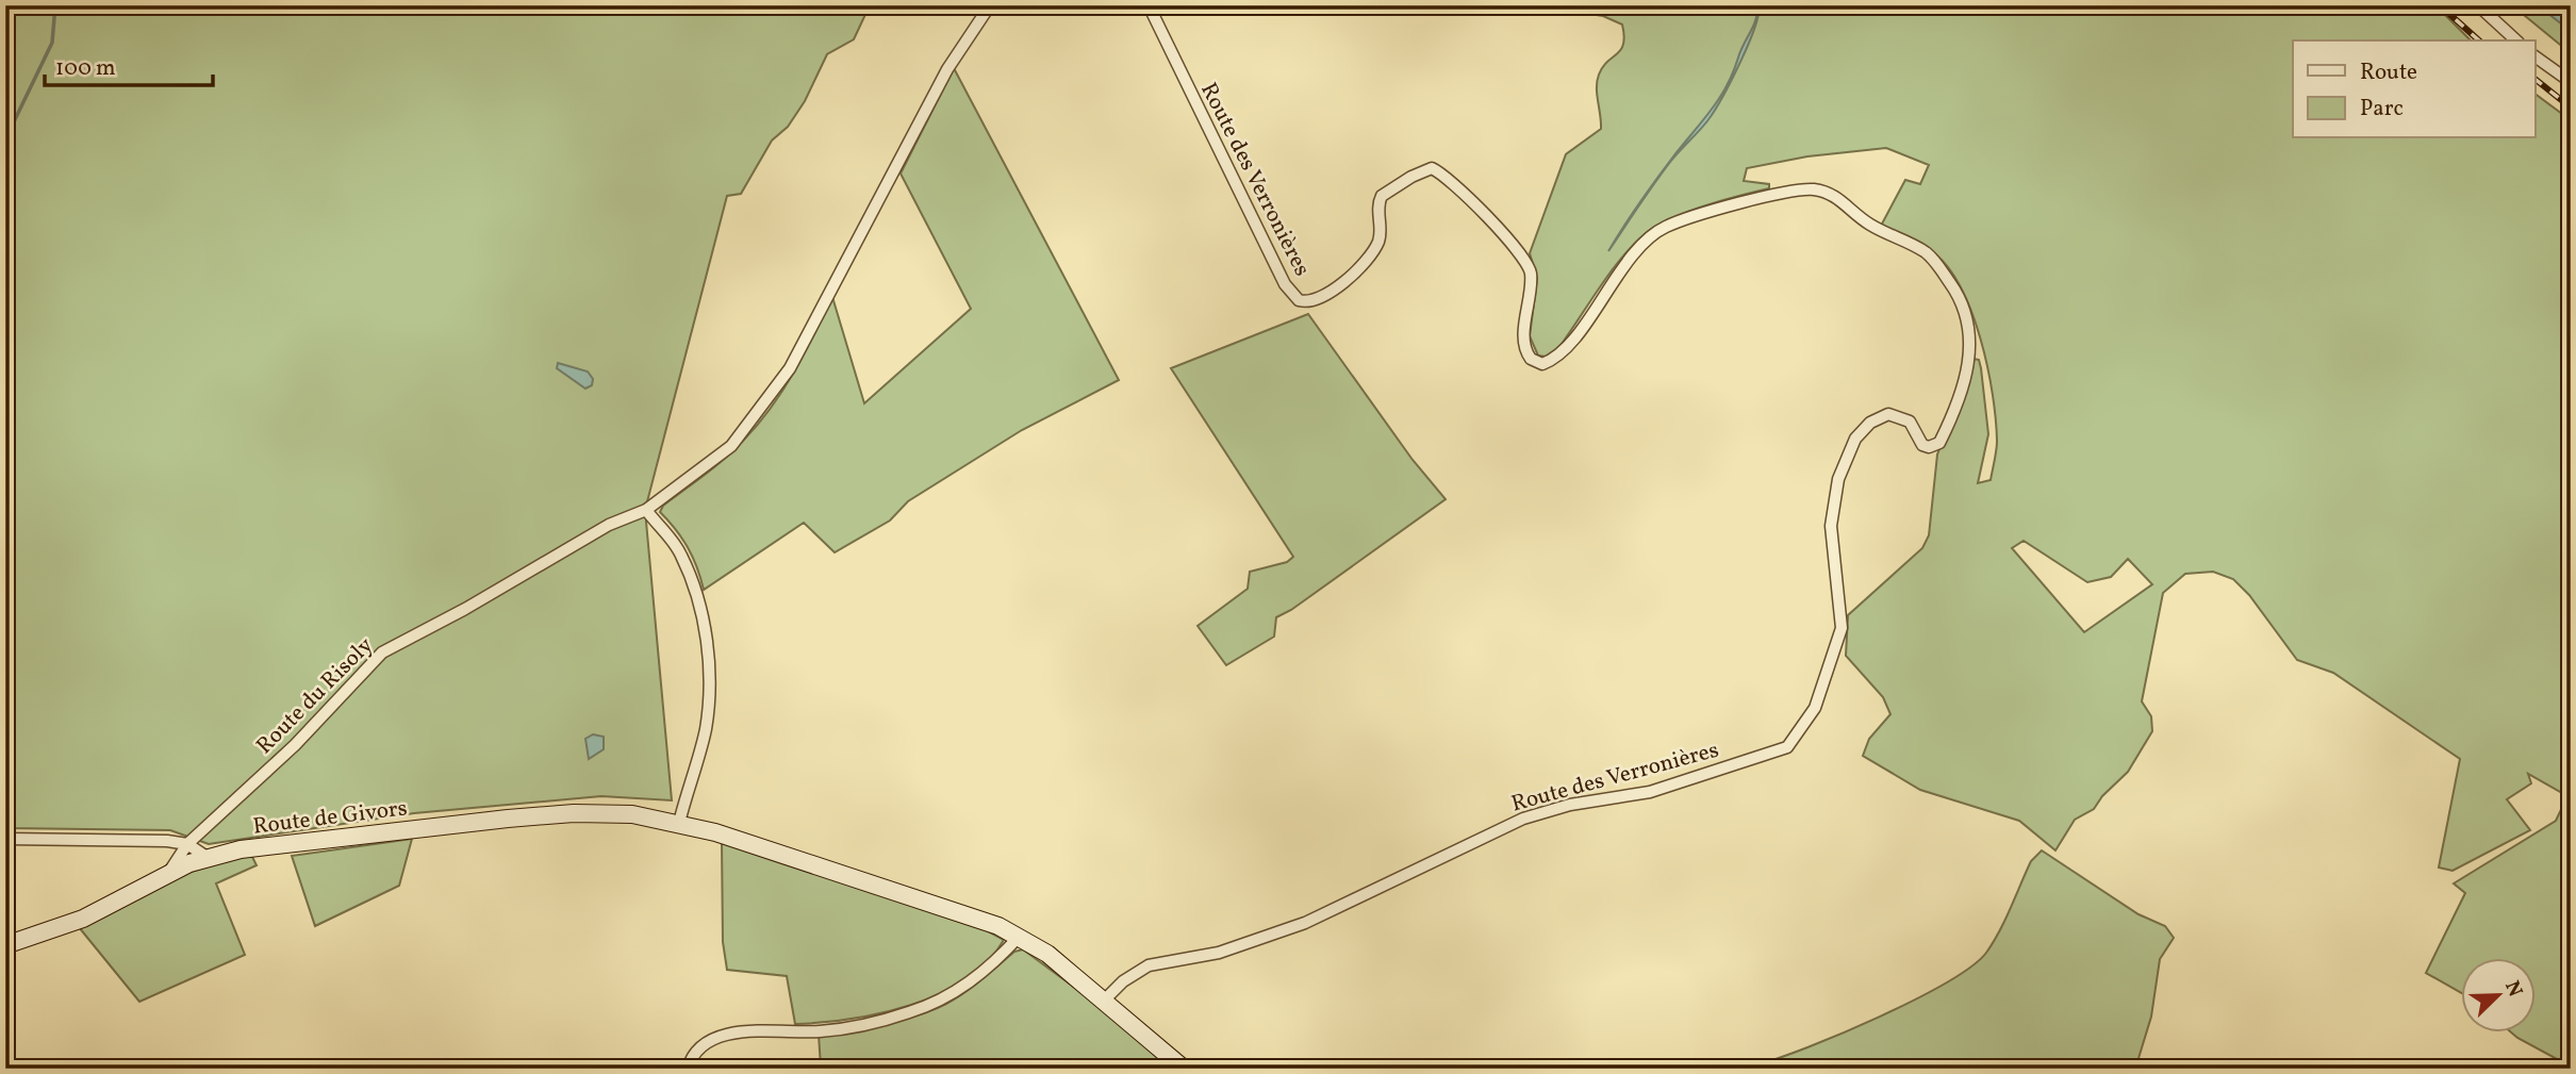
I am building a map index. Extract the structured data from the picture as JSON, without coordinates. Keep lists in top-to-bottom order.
{
  "streets": {
    "street": ["Route des Verronières", "Route du Risoly", "Route de Givors"]
  },
  "crossings": [
    ["Route des Verronières", "Route de Givors"],
    ["Route du Risoly", "Route de Givors"]
  ],
  "legend": ["Route", "Parc"],
  "scale_bar": "100 m",
  "north": "top right"
}
